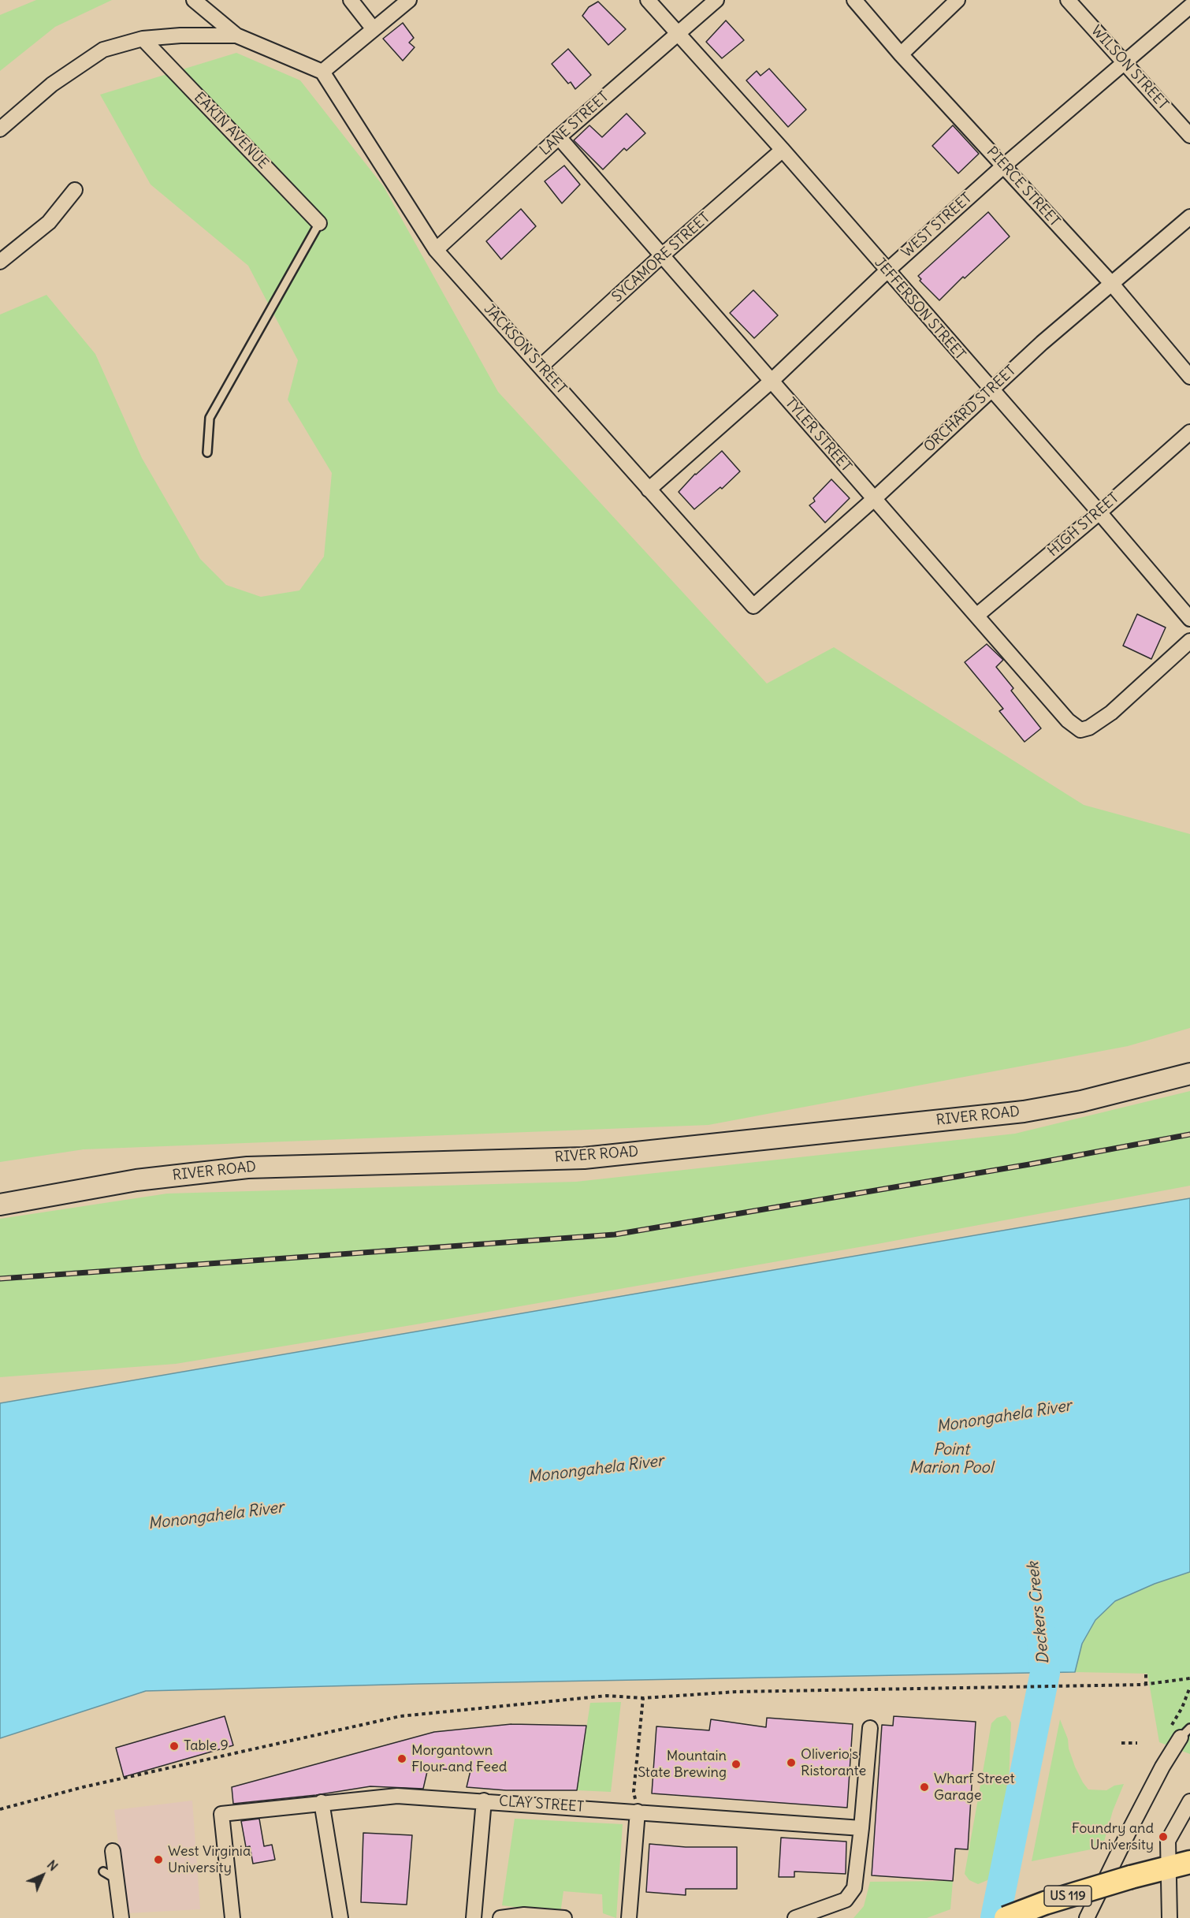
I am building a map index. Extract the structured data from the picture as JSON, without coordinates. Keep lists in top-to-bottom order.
{
  "streets": {
    "main road": ["US 119"],
    "street": [
      "WILSON STREET",
      "LANE STREET",
      "EAKIN AVENUE",
      "PIERCE STREET",
      "WEST STREET",
      "SYCAMORE STREET",
      "JEFFERSON STREET",
      "JACKSON STREET",
      "ORCHARD STREET",
      "TYLER STREET",
      "HIGH STREET",
      "RIVER ROAD",
      "CLAY STREET"
    ]
  },
  "crossings": [
    ["WILSON STREET", "WEST STREET"],
    ["LANE STREET", "JEFFERSON STREET"],
    ["LANE STREET", "JACKSON STREET"],
    ["LANE STREET", "TYLER STREET"],
    ["PIERCE STREET", "WEST STREET"],
    ["PIERCE STREET", "ORCHARD STREET"],
    ["WEST STREET", "JEFFERSON STREET"],
    ["WEST STREET", "JACKSON STREET"],
    ["WEST STREET", "TYLER STREET"],
    ["SYCAMORE STREET", "JEFFERSON STREET"],
    ["SYCAMORE STREET", "JACKSON STREET"],
    ["SYCAMORE STREET", "TYLER STREET"],
    ["JEFFERSON STREET", "ORCHARD STREET"],
    ["JEFFERSON STREET", "HIGH STREET"],
    ["JACKSON STREET", "ORCHARD STREET"],
    ["ORCHARD STREET", "TYLER STREET"],
    ["TYLER STREET", "HIGH STREET"]
  ],
  "water": ["Monongahela River", "Point Marion Pool", "Deckers Creek"],
  "places": [
    "Table 9",
    "Morgantown Flour and Feed",
    "Oliverio's Ristorante",
    "Mountain State Brewing",
    "Wharf Street Garage",
    "Foundry and University",
    "West Virginia University"
  ],
  "north": "top right"
}
